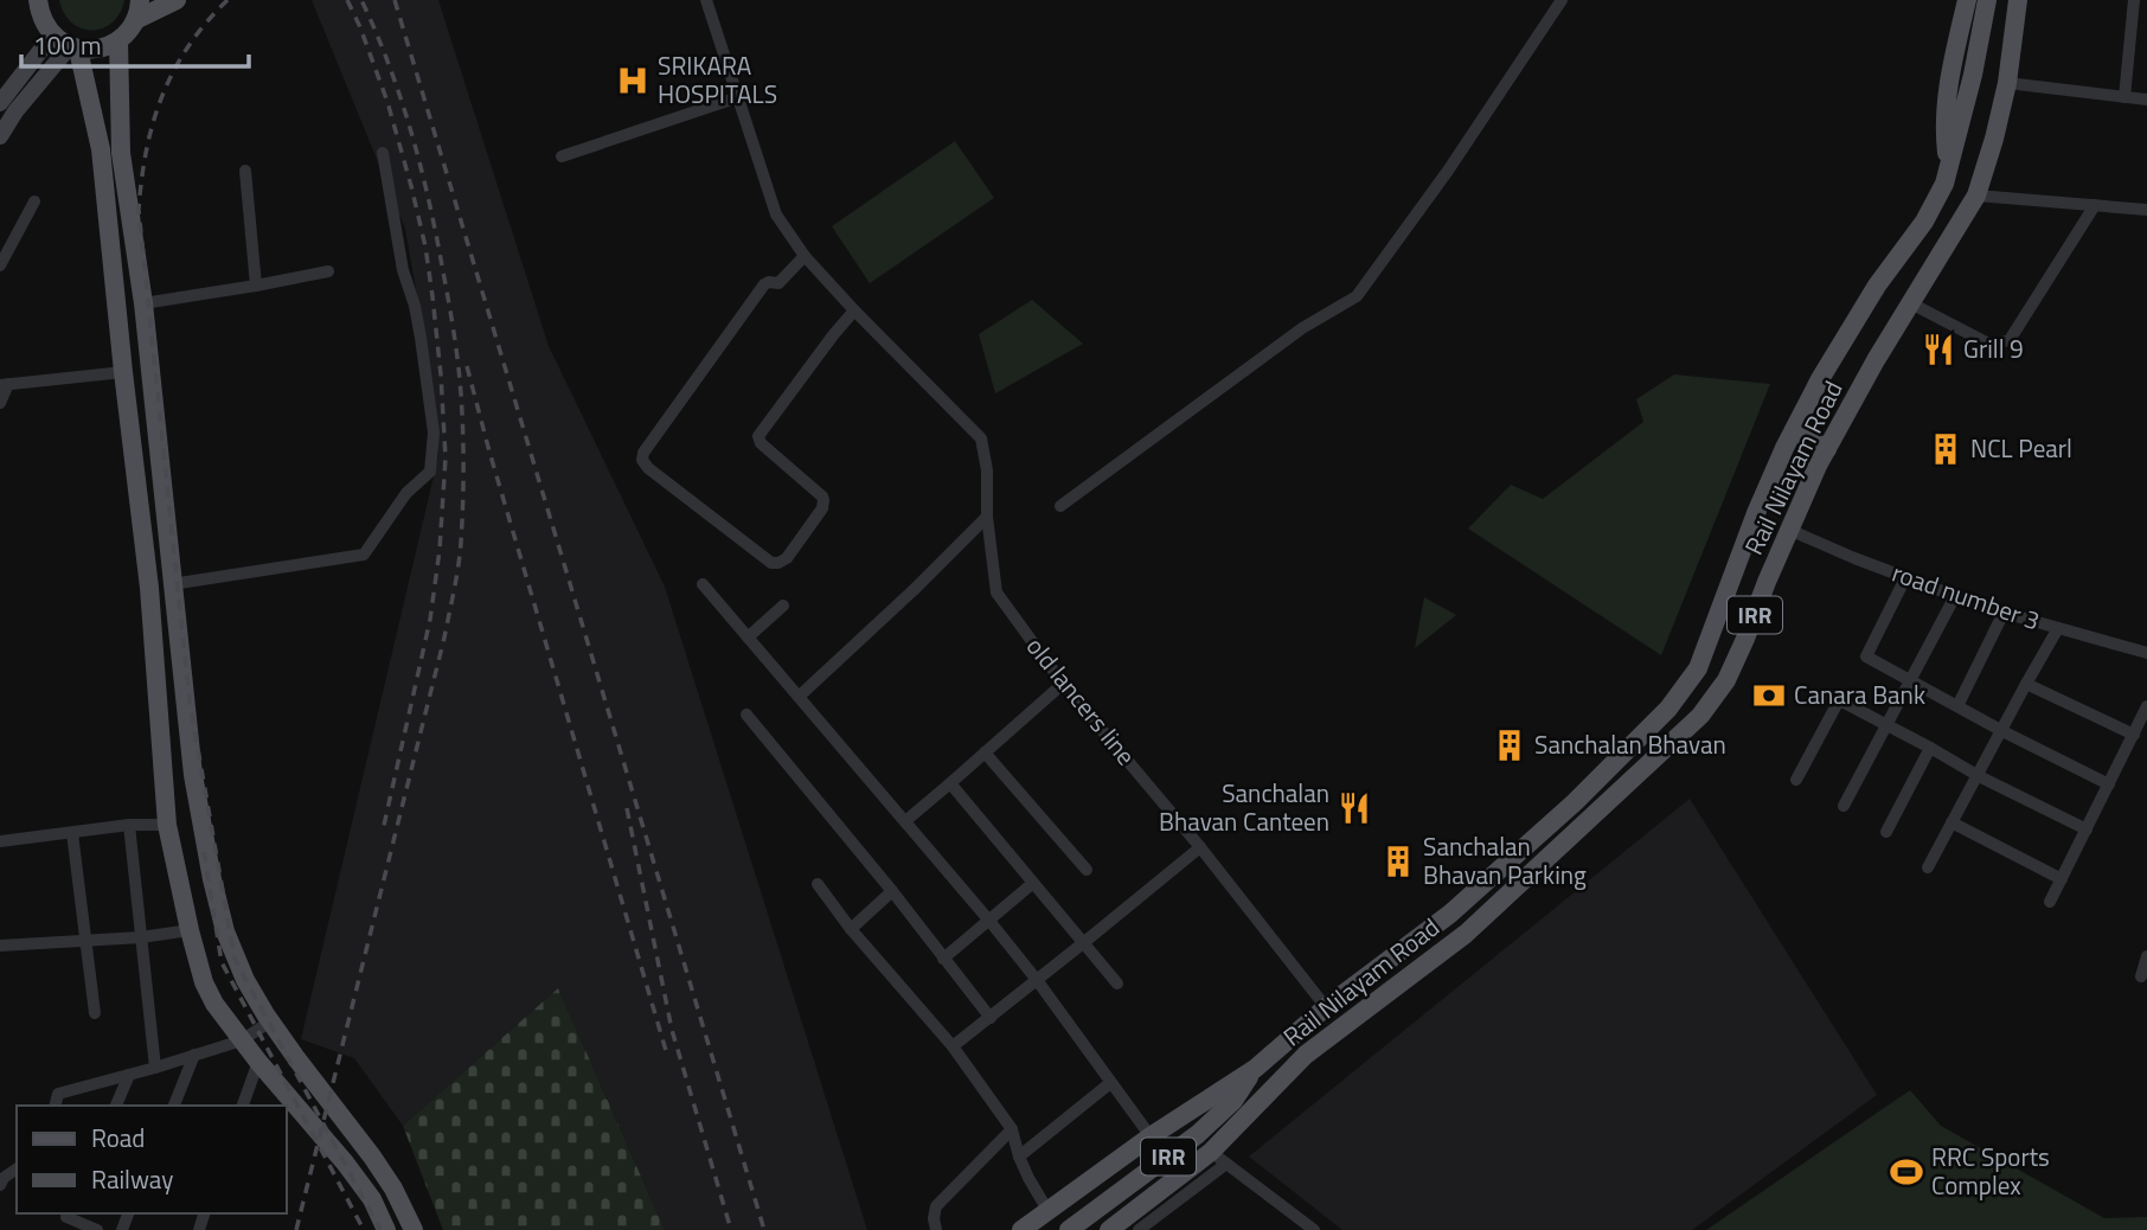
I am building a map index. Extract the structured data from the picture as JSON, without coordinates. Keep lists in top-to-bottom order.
{
  "streets": {
    "main road": ["Rail Nilayam Road", "IRR"],
    "street": ["road number 3", "old lancers line"]
  },
  "crossings": [
    ["Rail Nilayam Road", "road number 3"],
    ["Rail Nilayam Road", "old lancers line"]
  ],
  "places": {
    "hospital": ["SRIKARA HOSPITALS"],
    "restaurant": ["Grill 9", "Sanchalan Bhavan Canteen"],
    "building": ["NCL Pearl", "Sanchalan Bhavan", "Sanchalan Bhavan Parking"],
    "bank": ["Canara Bank"],
    "sports": ["RRC Sports Complex"]
  },
  "legend": ["Road", "Railway"],
  "scale_bar": "100 m"
}
